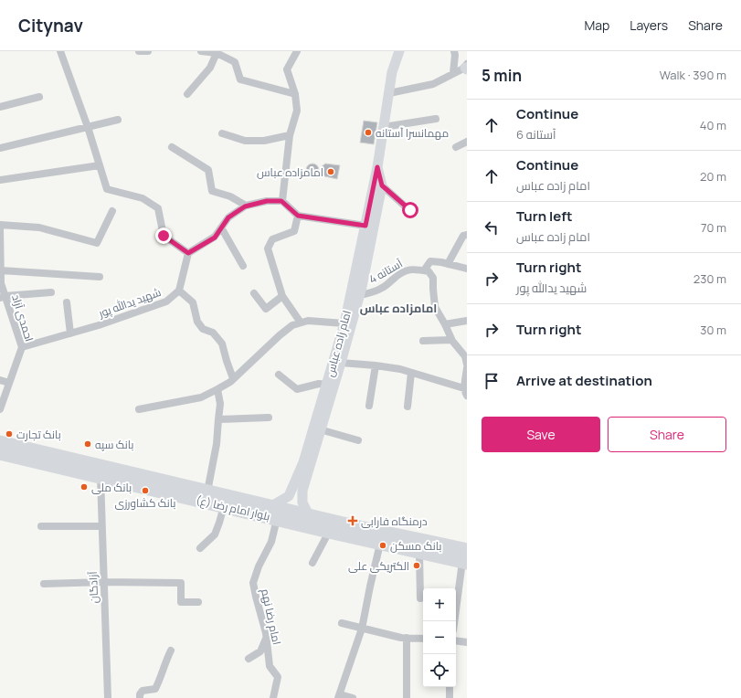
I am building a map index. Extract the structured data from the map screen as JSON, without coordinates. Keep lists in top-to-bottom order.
{
  "streets": {
    "highway": ["بلوار امام رضا (ع)"],
    "street": [
      "آستانه 4",
      "شهید یدالله پور",
      "احمدی آزاد",
      "امام زاده عباس",
      "آزادگان",
      "امام رضا نهم"
    ]
  },
  "crossings": [
    ["آستانه 4", "امام زاده عباس"],
    ["شهید یدالله پور", "احمدی آزاد"],
    ["امام زاده عباس", "بلوار امام رضا (ع)"],
    ["بلوار امام رضا (ع)", "آزادگان"],
    ["بلوار امام رضا (ع)", "امام رضا نهم"]
  ],
  "districts": ["امامزاده عباس"],
  "places": {
    "other": [
      "مهمانسرا آستانه",
      "امامزاده عباس",
      "بانک تجارت",
      "بانک سپه",
      "بانک ملی",
      "بانک کشاورزی",
      "بانک مسکن",
      "الکتریکی علی"
    ],
    "health": ["درمنگاه فارابی"]
  },
  "page": {
    "header": "Citynav",
    "nav": ["Map", "Layers", "Share"],
    "heading": ["5 min", "Walk · 390 m"],
    "list": [
      ["Continue", "آستانه 6", "40 m"],
      ["Continue", "امام زاده عباس", "20 m"],
      ["Turn left", "امام زاده عباس", "70 m"],
      ["Turn right", "شهید یدالله پور", "230 m"],
      ["Turn right", "30 m"],
      "Arrive at destination"
    ],
    "buttons": ["Save", "Share"],
    "map_buttons": ["+", "−"]
  }
}
